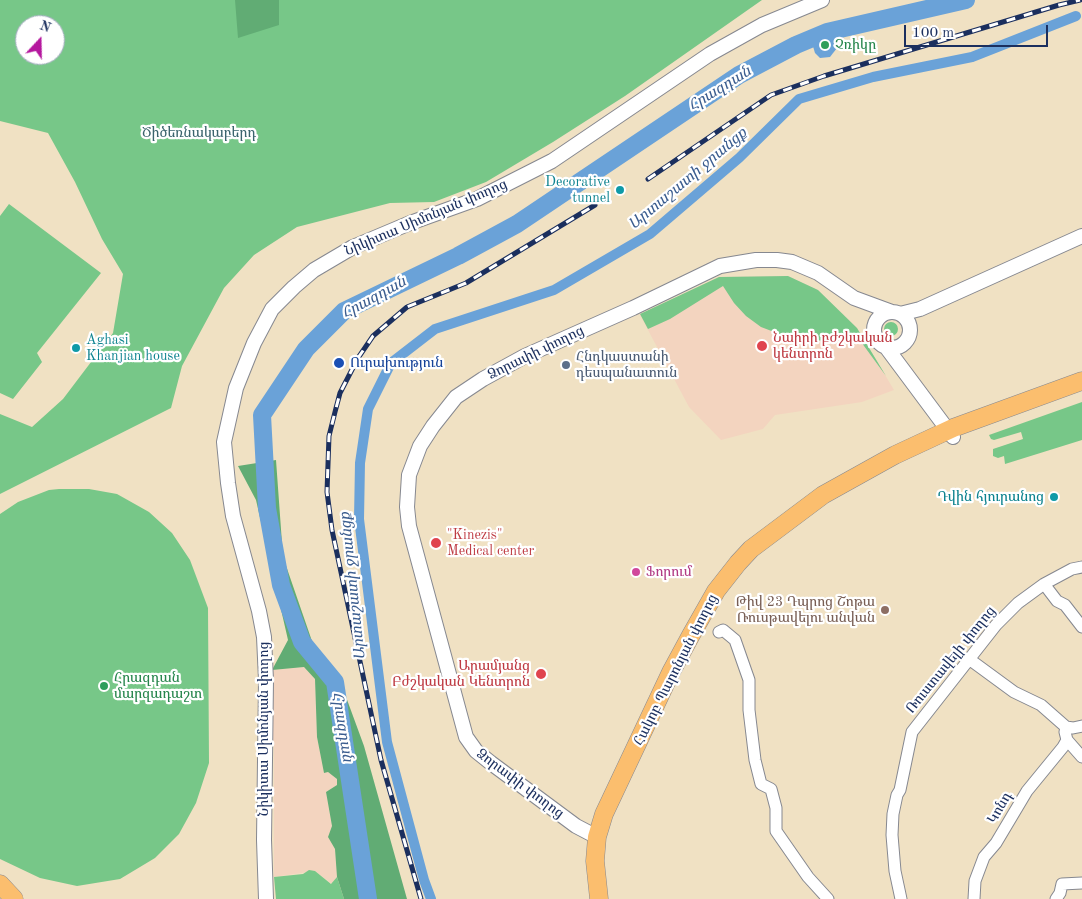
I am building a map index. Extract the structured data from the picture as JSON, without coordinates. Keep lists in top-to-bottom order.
{
  "streets": {
    "main road": ["Հակոբ Պարոնյան փողոց"],
    "street": [
      "Նիկիտա Սիմոնյան փողոց",
      "Ձորափի փողոց",
      "Ռուստավելի փողոց",
      "Կոնդ"
    ]
  },
  "crossings": [
    ["Ձորափի փողոց", "Հակոբ Պարոնյան փողոց"]
  ],
  "water": ["Հրազդան", "Արտաշատի ջրանցք"],
  "parks": ["Ծիծեռնակաբերդ"],
  "places": [
    "Չռիկը",
    "Decorative tunnel",
    "Նաիրի բժշկական կենտրոն",
    "Aghasi Khanjian house",
    "Ուրախություն",
    "Հնդկաստանի դեսպանատուն",
    "Դվին հյուրանոց",
    "\"Kinezis\" Medical center",
    "Ֆորում",
    "Թիվ 23 Դպրոց Շոթա Ռուսթավելու անվան",
    "Արամյանց Բժշկական Կենտրոն",
    "Հրազդան մարզադաշտ"
  ],
  "scale_bar": "100 m",
  "north": "top"
}
